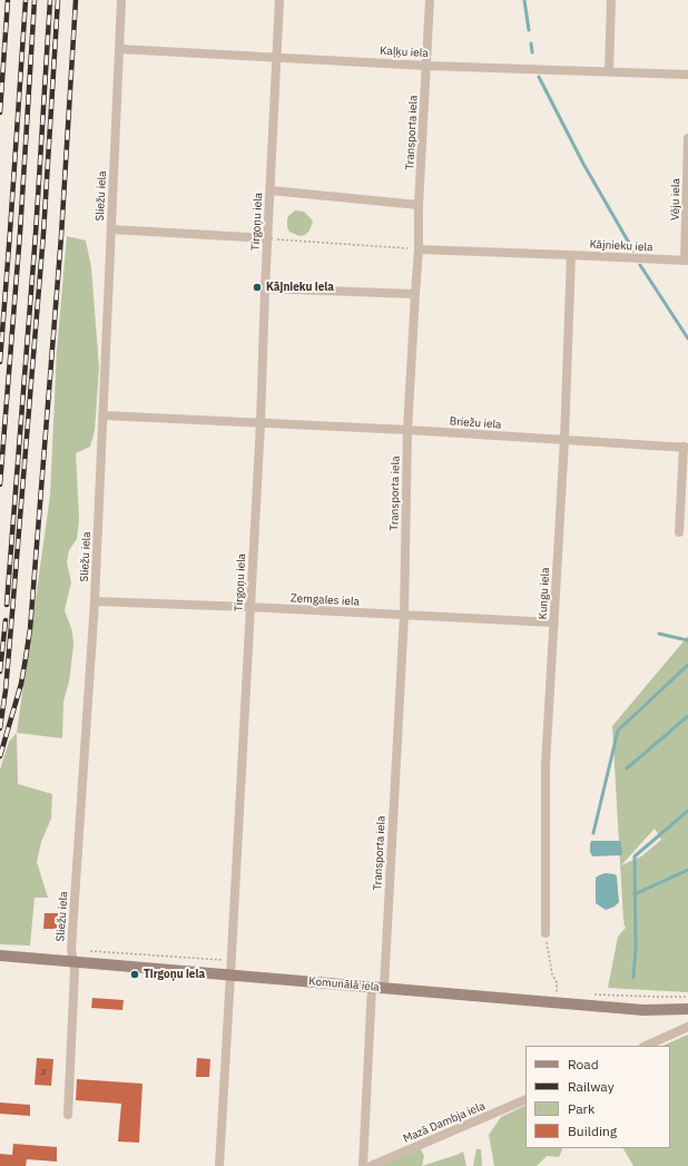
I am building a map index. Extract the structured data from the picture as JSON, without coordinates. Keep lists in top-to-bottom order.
{
  "streets": {
    "street": [
      "Kaļķu iela",
      "Transporta iela",
      "Sliežu iela",
      "Vēju iela",
      "Tirgoņu iela",
      "Kājnieku iela",
      "Briežu iela",
      "Kungu iela",
      "Zemgales iela",
      "Komunālā iela",
      "Mazā Dambja iela"
    ]
  },
  "crossings": [
    ["Kaļķu iela", "Transporta iela"],
    ["Kaļķu iela", "Sliežu iela"],
    ["Kaļķu iela", "Tirgoņu iela"],
    ["Transporta iela", "Kājnieku iela"],
    ["Transporta iela", "Briežu iela"],
    ["Transporta iela", "Zemgales iela"],
    ["Transporta iela", "Komunālā iela"],
    ["Sliežu iela", "Briežu iela"],
    ["Sliežu iela", "Zemgales iela"],
    ["Sliežu iela", "Komunālā iela"],
    ["Vēju iela", "Kājnieku iela"],
    ["Tirgoņu iela", "Briežu iela"],
    ["Tirgoņu iela", "Zemgales iela"],
    ["Tirgoņu iela", "Komunālā iela"],
    ["Kājnieku iela", "Kungu iela"],
    ["Briežu iela", "Kungu iela"],
    ["Kungu iela", "Zemgales iela"]
  ],
  "places": ["Kājnieku iela", "Tirgoņu iela"],
  "house_numbers": ["3"],
  "legend": [
    "Road",
    "Railway",
    "Park",
    "Building"
  ]
}
